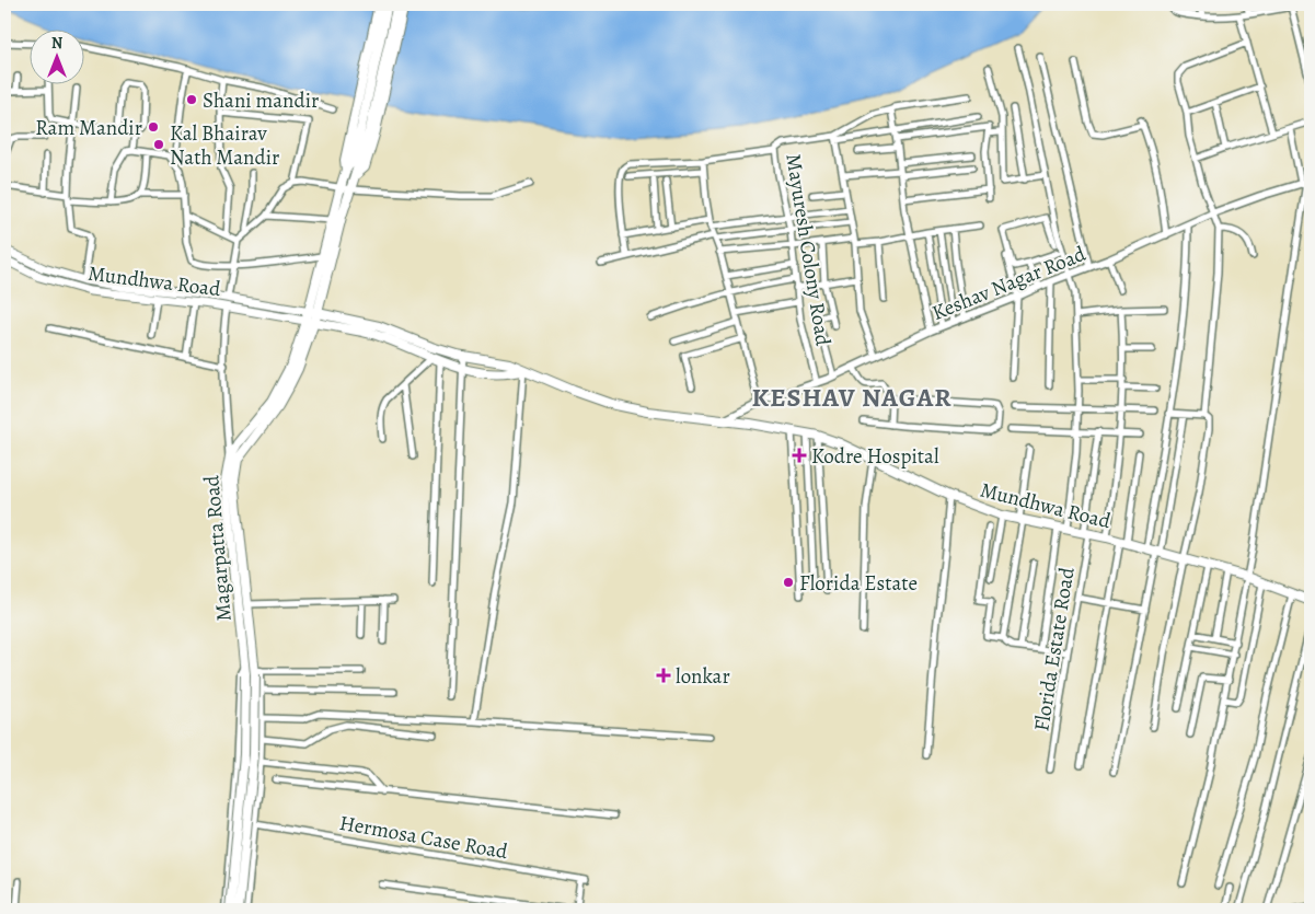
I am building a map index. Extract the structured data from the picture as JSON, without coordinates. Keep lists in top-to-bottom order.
{
  "streets": {
    "main road": ["Mundhwa Road", "Magarpatta Road"],
    "street": [
      "Mayuresh Colony Road",
      "Keshav Nagar Road",
      "Florida Estate Road",
      "Hermosa Case Road"
    ]
  },
  "crossings": [
    ["Mayuresh Colony Road", "Keshav Nagar Road"],
    ["Mundhwa Road", "Keshav Nagar Road"],
    ["Mundhwa Road", "Magarpatta Road"],
    ["Mundhwa Road", "Florida Estate Road"]
  ],
  "districts": ["KESHAV NAGAR"],
  "places": {
    "other": [
      "Shani mandir",
      "Ram Mandir",
      "Kal Bhairav Nath Mandir",
      "Florida Estate"
    ],
    "health": ["Kodre Hospital", "lonkar"]
  },
  "north": "top"
}
